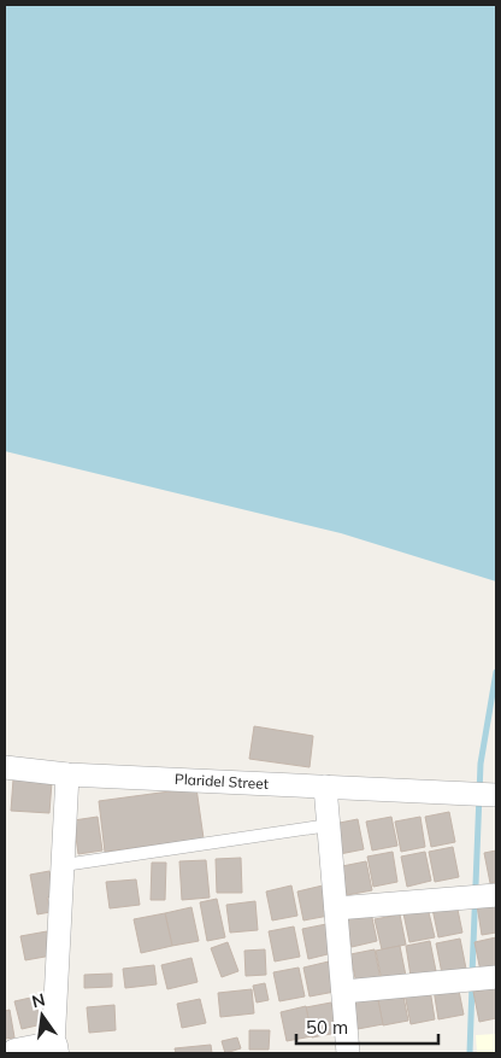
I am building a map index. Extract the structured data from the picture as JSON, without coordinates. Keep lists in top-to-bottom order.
{
  "streets": {
    "street": ["Plaridel Street"]
  },
  "scale_bar": "50 m",
  "north": "top"
}
